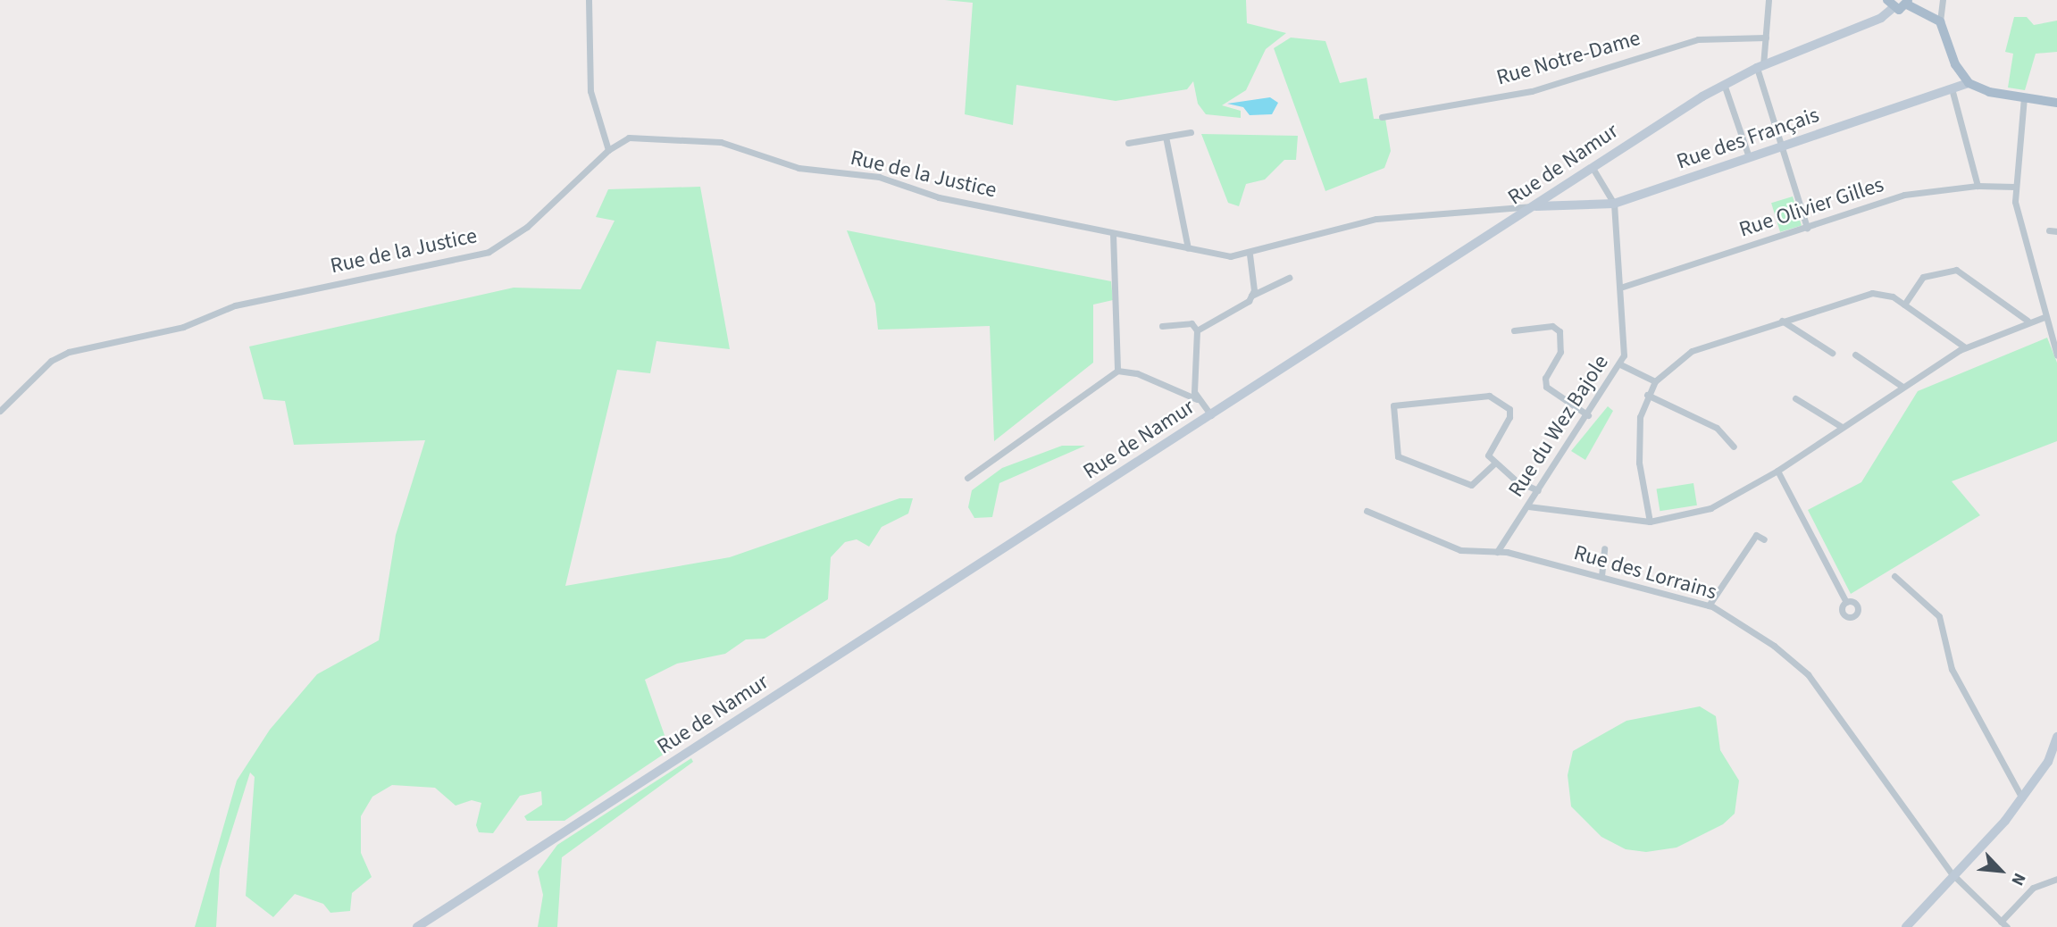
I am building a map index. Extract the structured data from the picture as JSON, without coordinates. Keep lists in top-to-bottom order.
{
  "streets": {
    "main road": ["Rue des Français", "Rue de Namur"],
    "street": [
      "Rue Notre-Dame",
      "Rue de la Justice",
      "Rue Olivier Gilles",
      "Rue du Wez Bajole",
      "Rue des Lorrains"
    ]
  },
  "crossings": [
    ["Rue des Français", "Rue de Namur"],
    ["Rue des Français", "Rue de la Justice"],
    ["Rue des Français", "Rue du Wez Bajole"],
    ["Rue de Namur", "Rue de la Justice"],
    ["Rue de Namur", "Rue du Wez Bajole"],
    ["Rue Olivier Gilles", "Rue du Wez Bajole"],
    ["Rue du Wez Bajole", "Rue des Lorrains"]
  ],
  "north": "bottom right"
}
